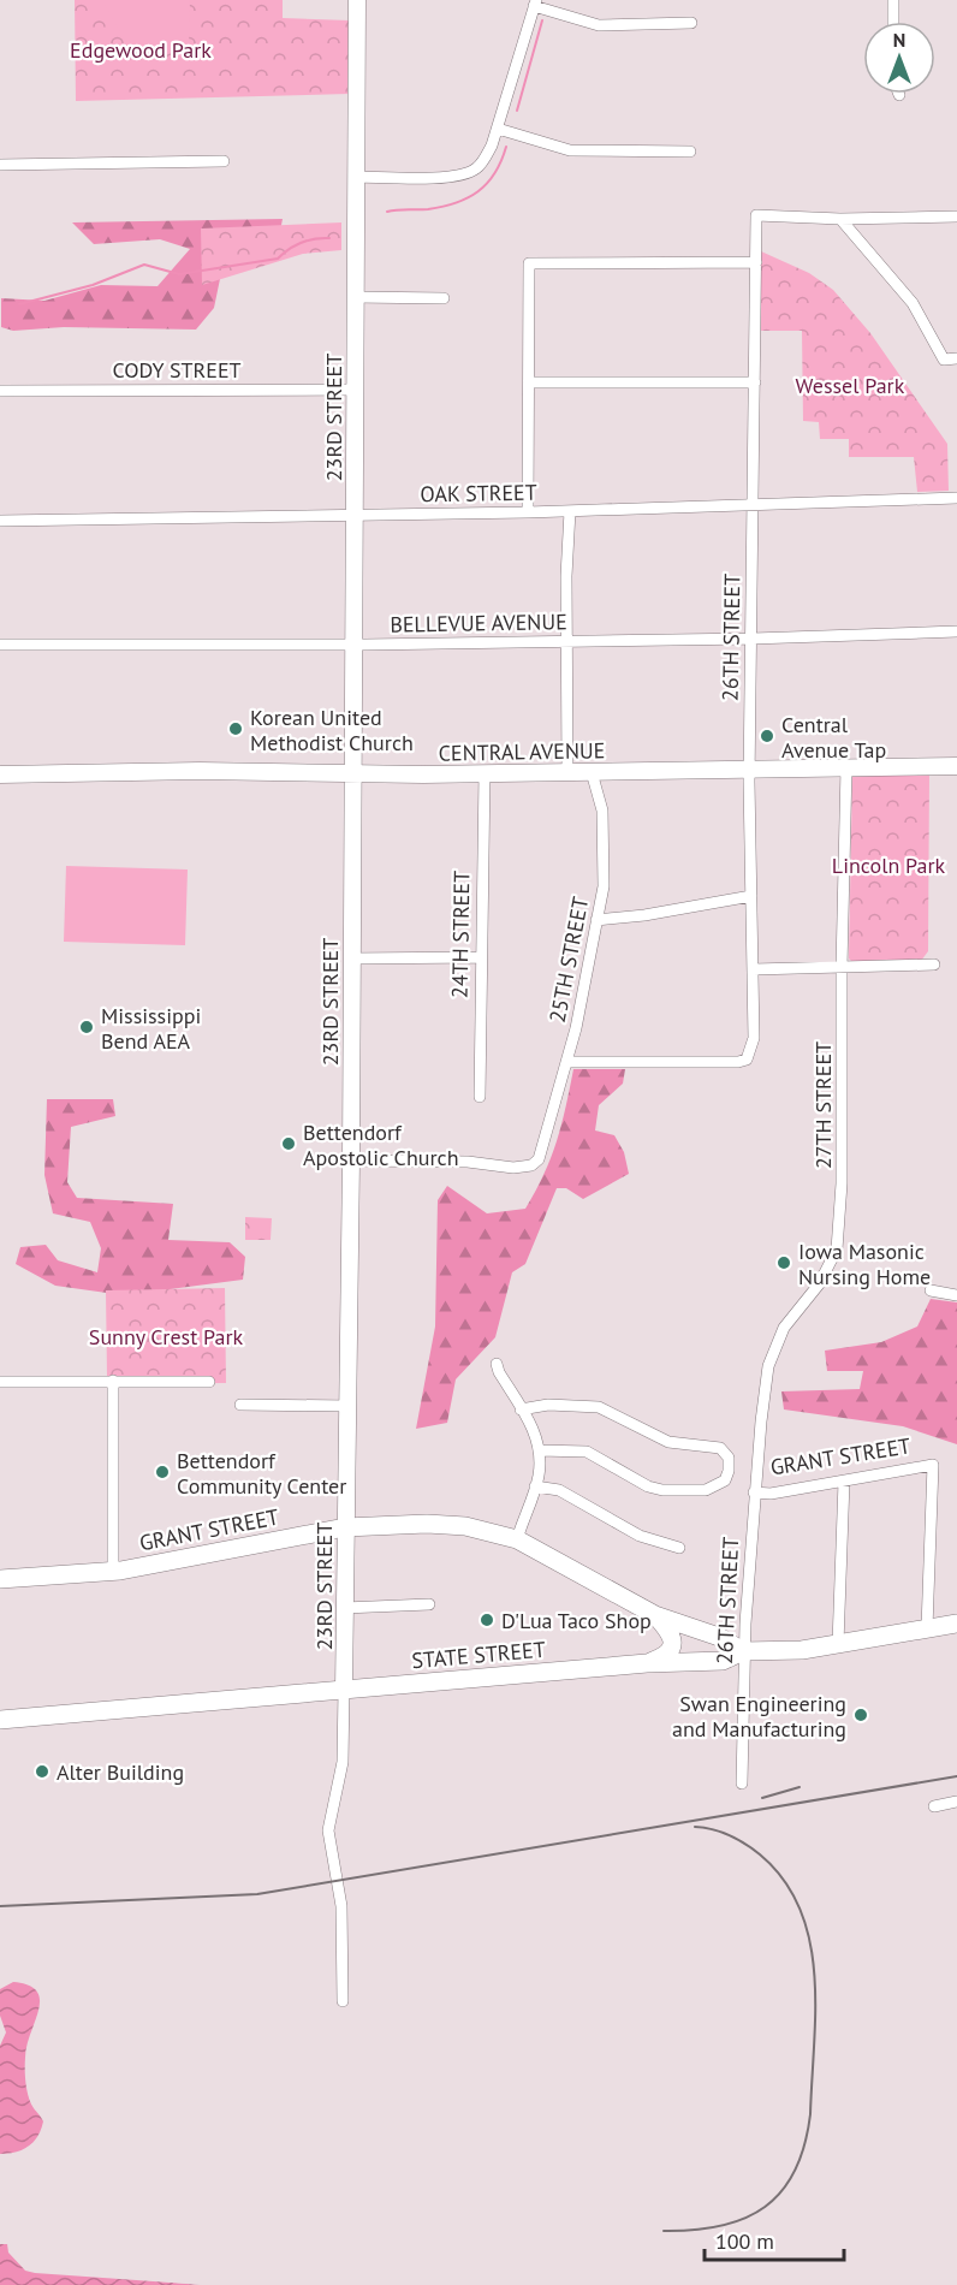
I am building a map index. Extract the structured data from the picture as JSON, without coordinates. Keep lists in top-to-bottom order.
{
  "streets": {
    "main road": ["GRANT STREET", "STATE STREET"],
    "street": [
      "CODY STREET",
      "23RD STREET",
      "OAK STREET",
      "BELLEVUE AVENUE",
      "26TH STREET",
      "CENTRAL AVENUE",
      "24TH STREET",
      "25TH STREET",
      "27TH STREET"
    ]
  },
  "crossings": [
    ["CODY STREET", "23RD STREET"],
    ["23RD STREET", "OAK STREET"],
    ["23RD STREET", "BELLEVUE AVENUE"],
    ["23RD STREET", "CENTRAL AVENUE"],
    ["23RD STREET", "25TH STREET"],
    ["23RD STREET", "GRANT STREET"],
    ["23RD STREET", "STATE STREET"],
    ["OAK STREET", "26TH STREET"],
    ["BELLEVUE AVENUE", "26TH STREET"],
    ["26TH STREET", "CENTRAL AVENUE"],
    ["26TH STREET", "25TH STREET"],
    ["26TH STREET", "27TH STREET"],
    ["26TH STREET", "GRANT STREET"],
    ["26TH STREET", "STATE STREET"],
    ["CENTRAL AVENUE", "24TH STREET"],
    ["CENTRAL AVENUE", "25TH STREET"],
    ["CENTRAL AVENUE", "27TH STREET"],
    ["GRANT STREET", "STATE STREET"]
  ],
  "parks": [
    "Edgewood Park",
    "Wessel Park",
    "Lincoln Park",
    "Sunny Crest Park"
  ],
  "places": [
    "Korean United Methodist Church",
    "Central Avenue Tap",
    "Mississippi Bend AEA",
    "Bettendorf Apostolic Church",
    "Iowa Masonic Nursing Home",
    "Bettendorf Community Center",
    "D'Lua Taco Shop",
    "Swan Engineering and Manufacturing",
    "Alter Building"
  ],
  "scale_bar": "100 m",
  "north": "top"
}
